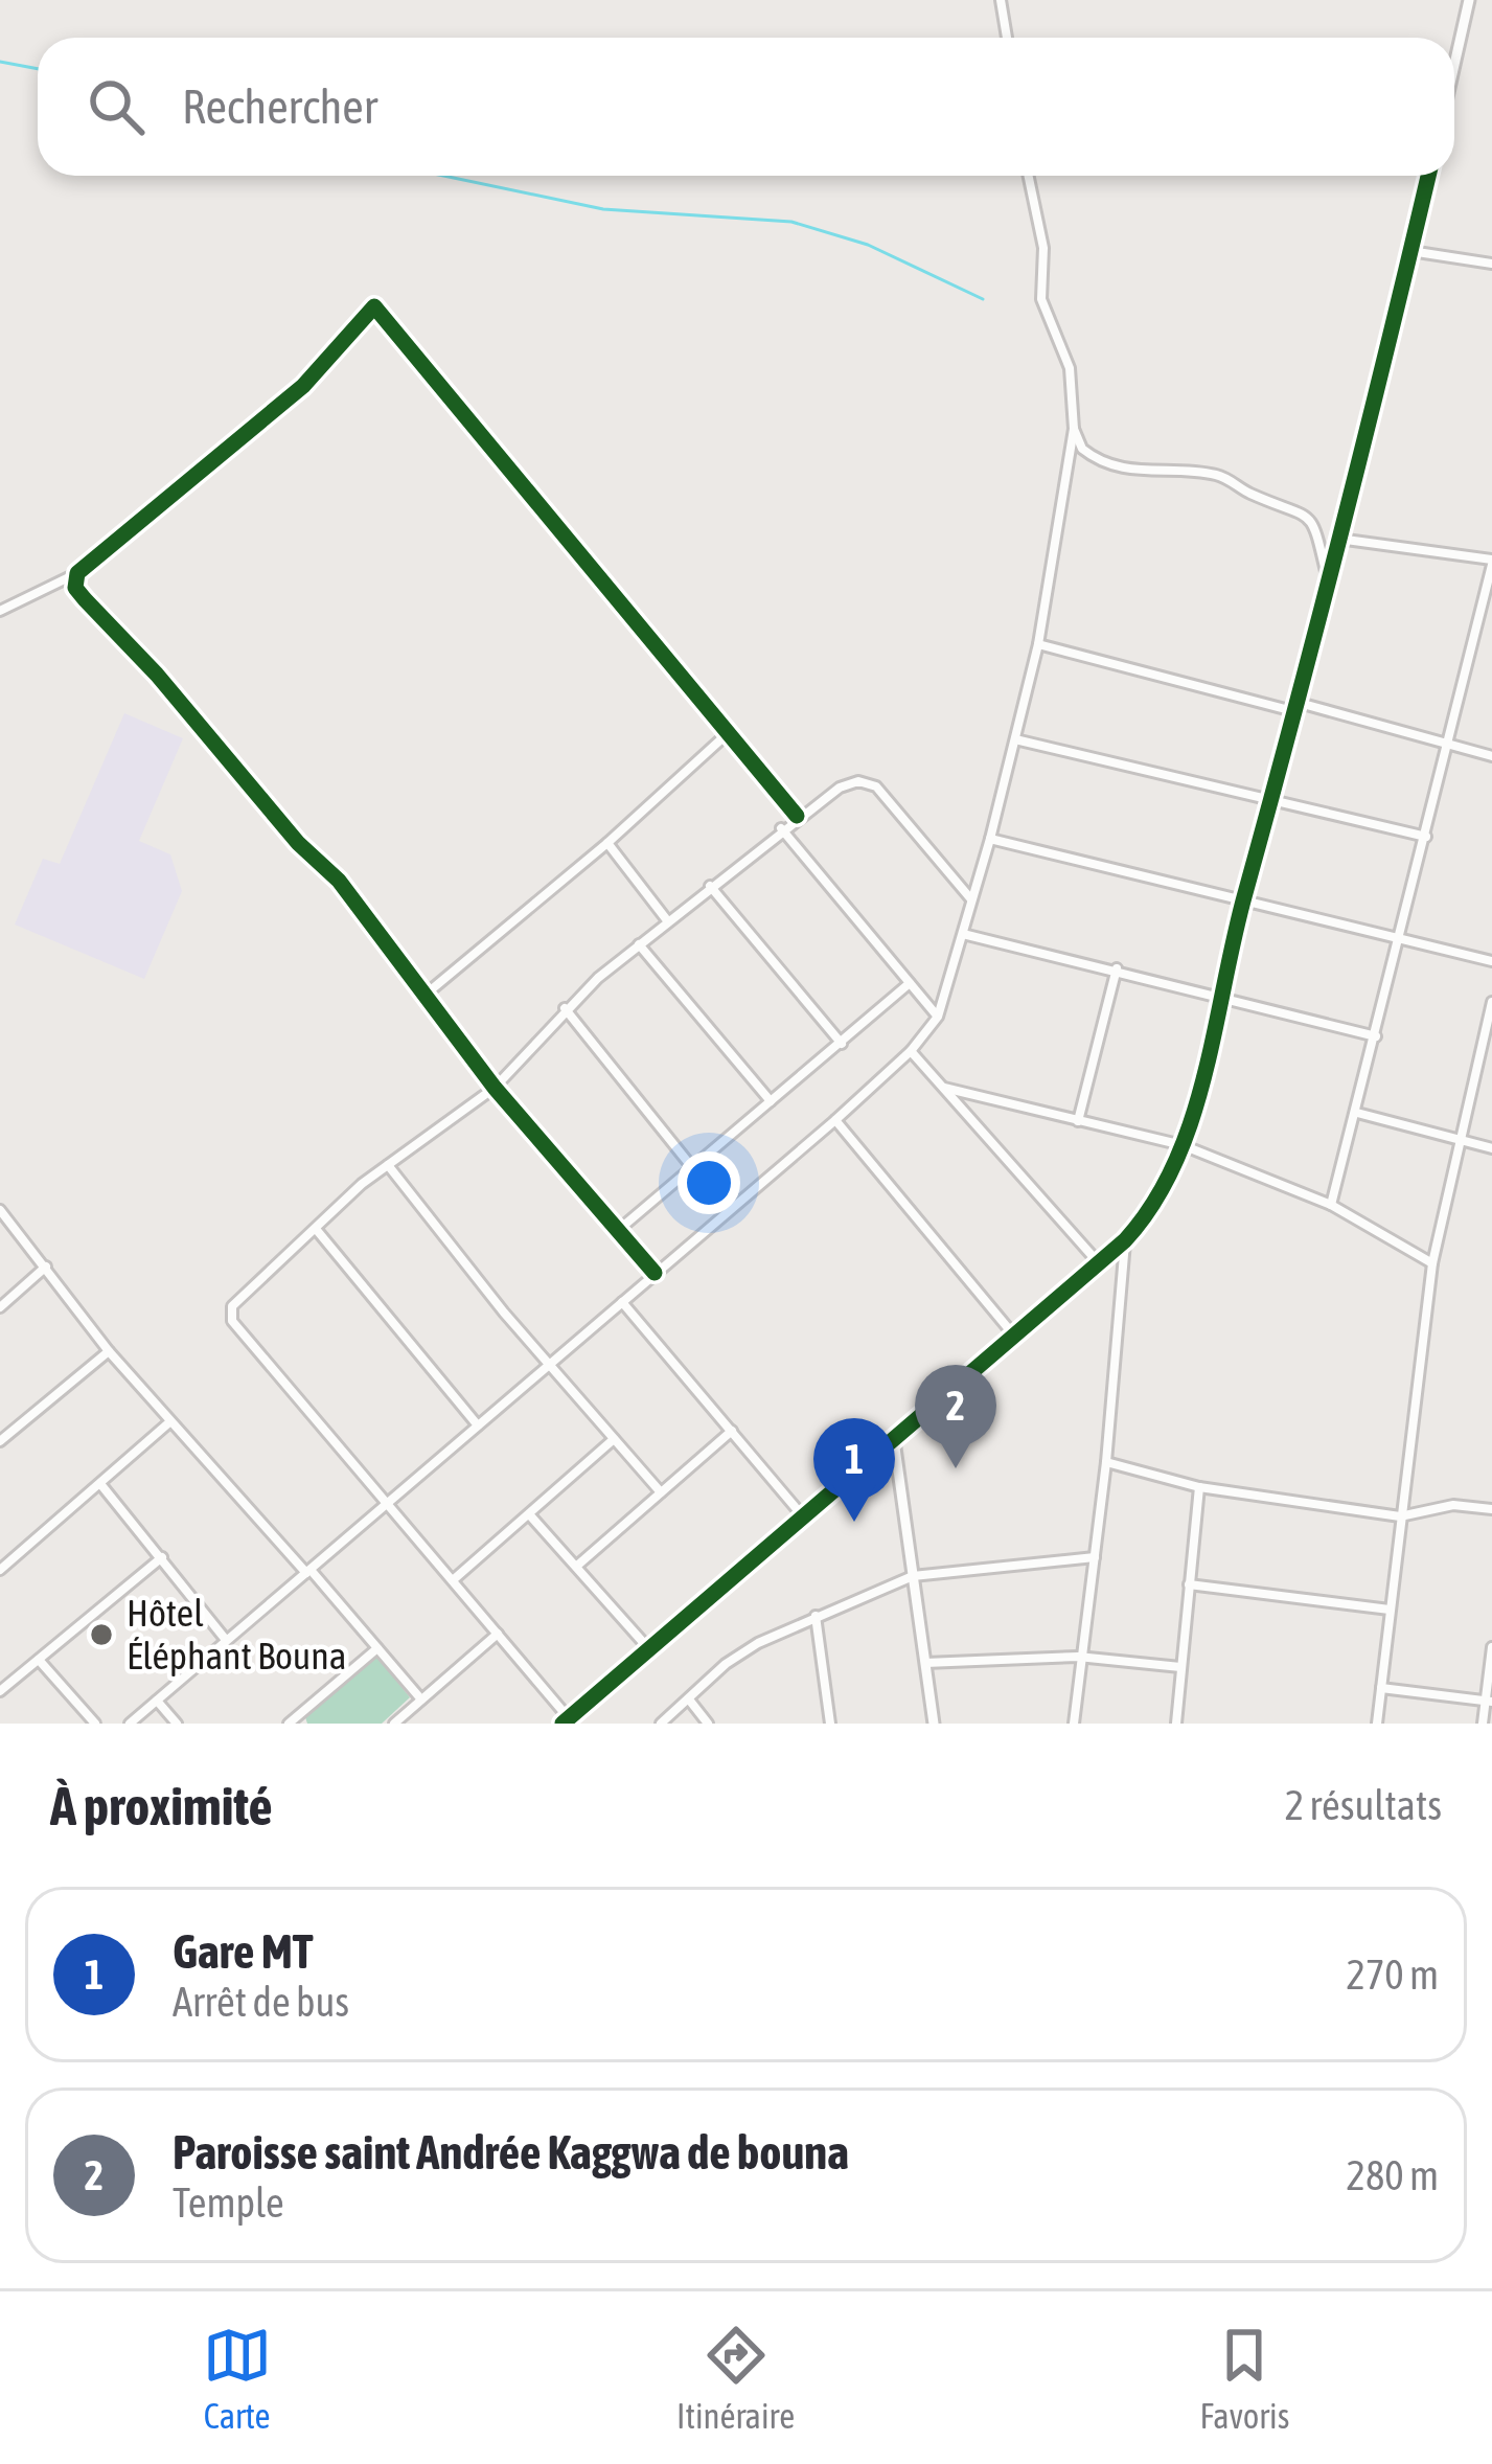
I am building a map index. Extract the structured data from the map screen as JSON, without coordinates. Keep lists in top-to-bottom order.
{
  "places": ["Hôtel Éléphant Bouna"],
  "page": {
    "search": "Rechercher",
    "pins": ["2", "1"],
    "heading": ["À proximité", "2 résultats"],
    "list": [
      {
        "mark": "1",
        "name": "Gare MT",
        "note": "Arrêt de bus",
        "value": "270 m"
      },
      {
        "mark": "2",
        "name": "Paroisse saint Andrée Kaggwa de bouna",
        "note": "Temple",
        "value": "280 m"
      }
    ],
    "nav": ["Carte", "Itinéraire", "Favoris"]
  }
}
